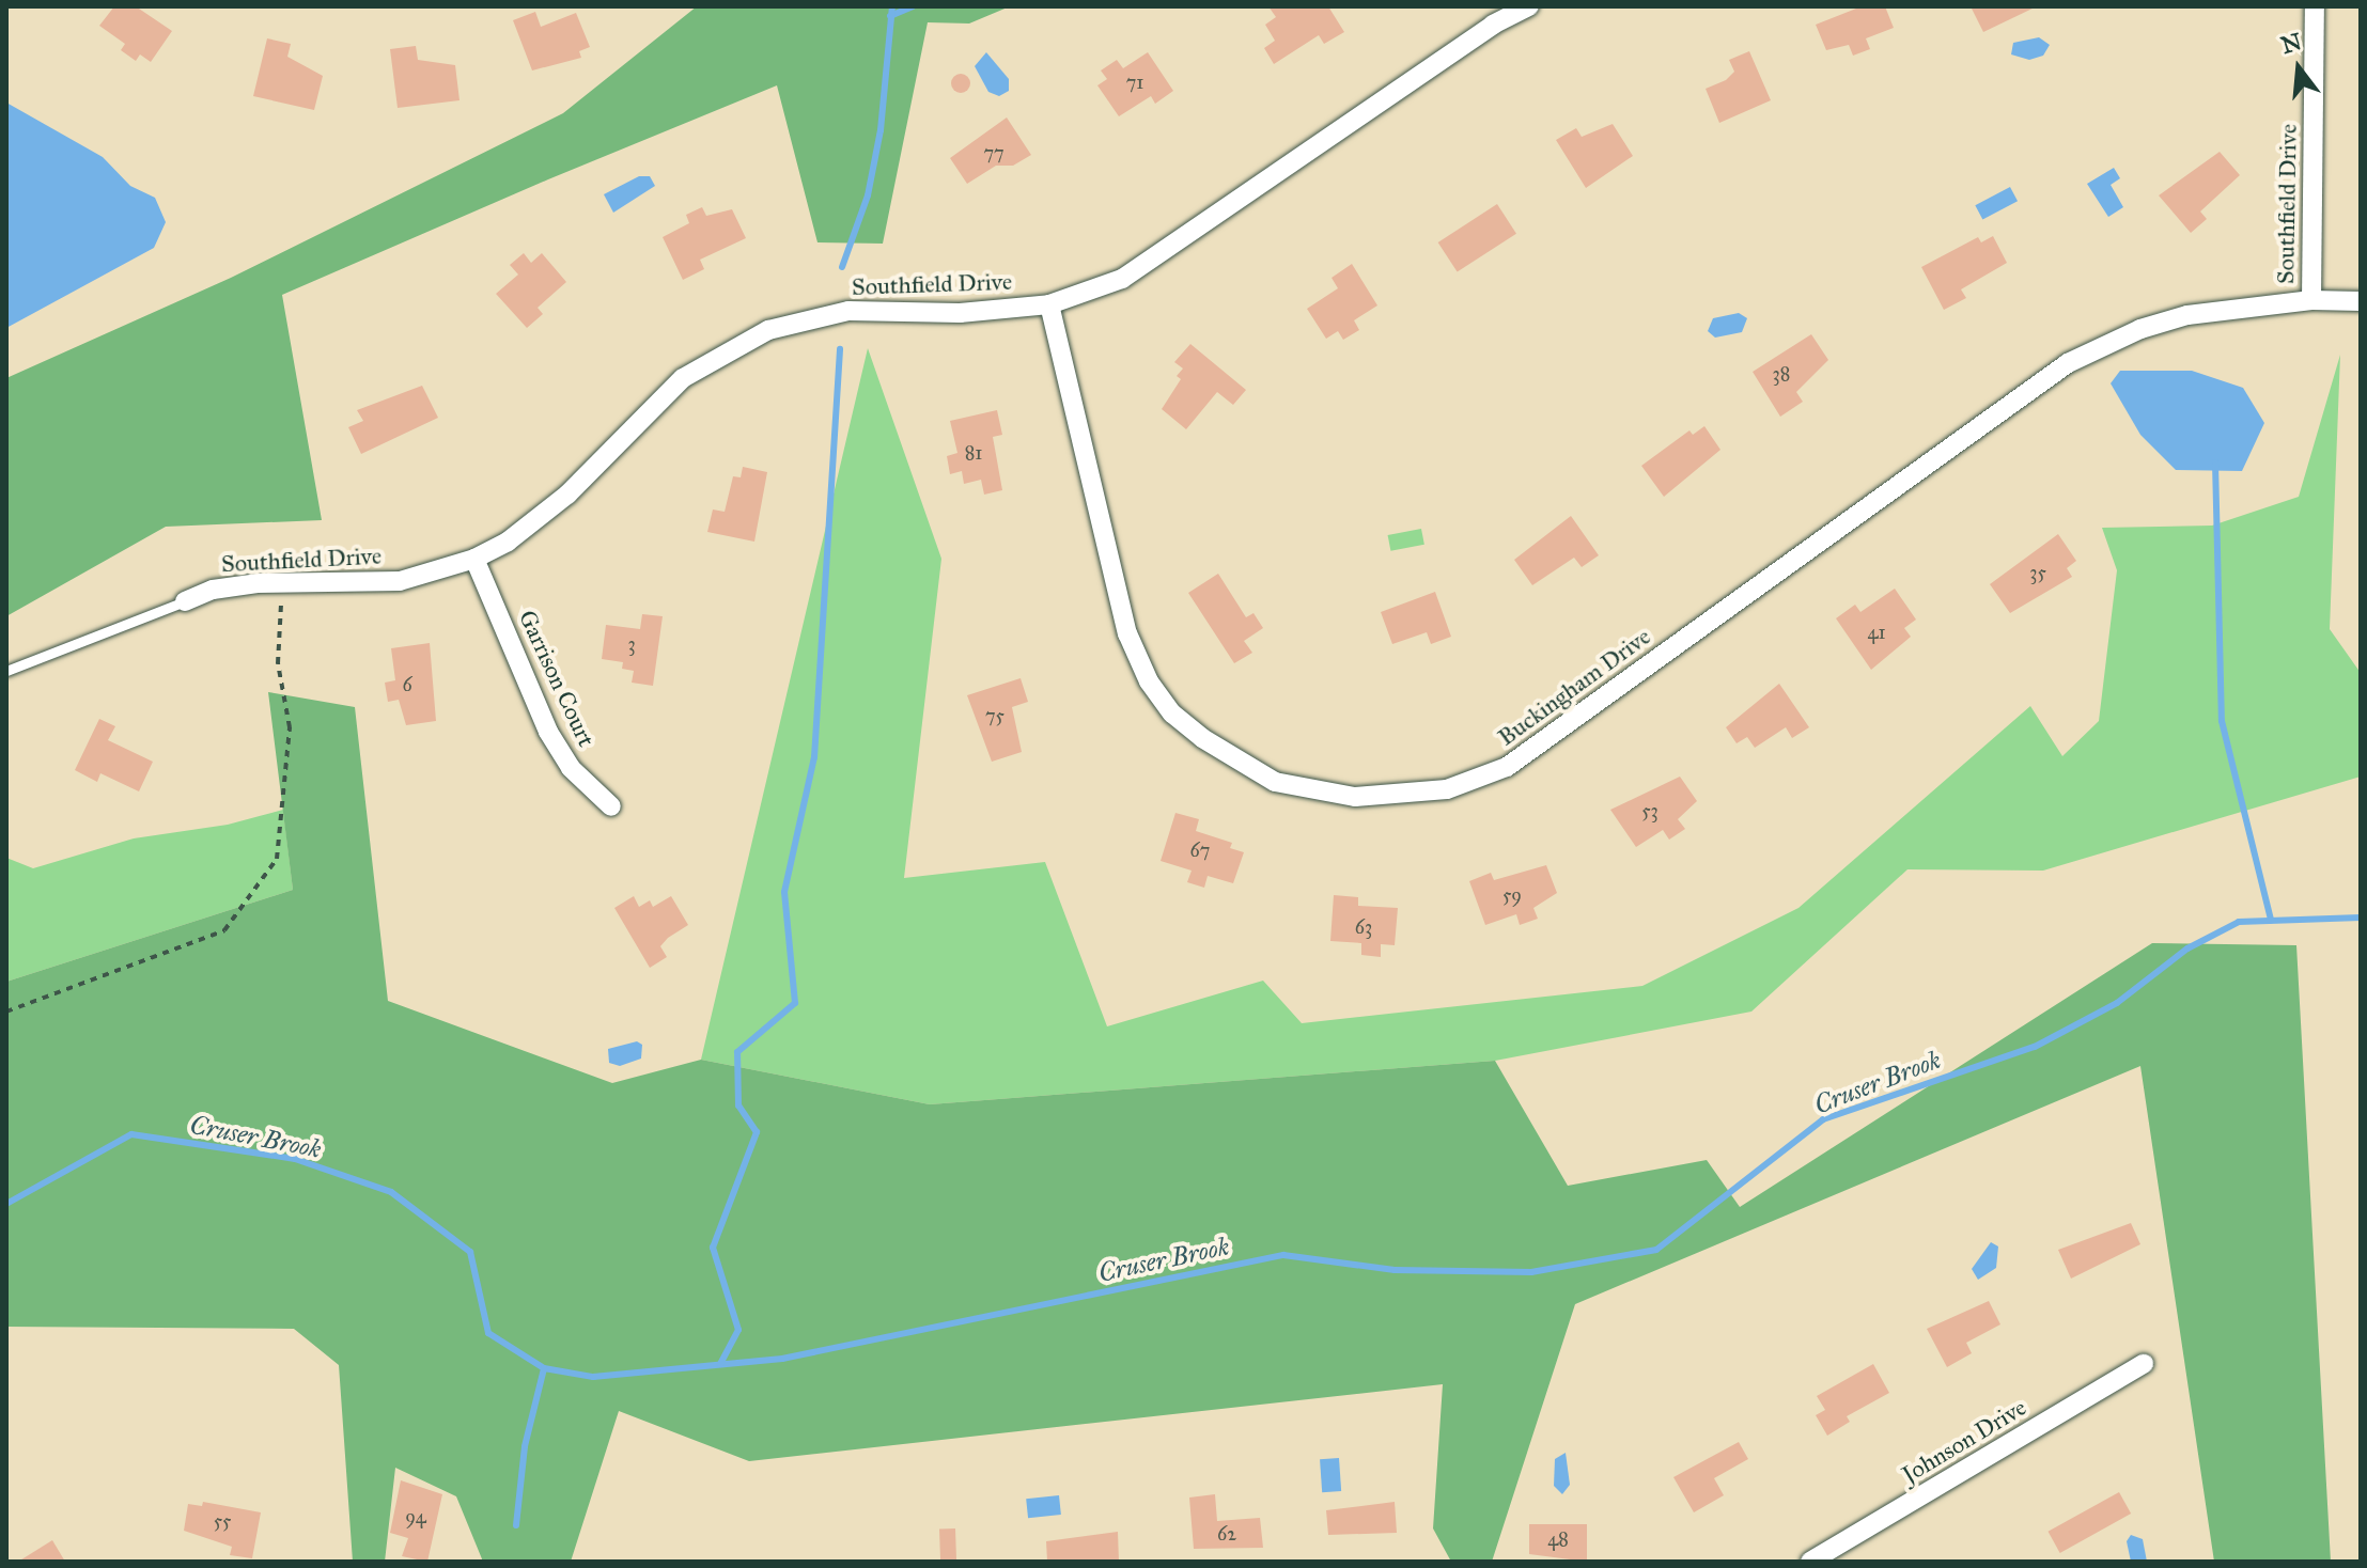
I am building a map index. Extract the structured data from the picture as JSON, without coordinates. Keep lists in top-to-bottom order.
{
  "streets": {
    "street": [
      "Southfield Drive",
      "Garrison Court",
      "Buckingham Drive",
      "Johnson Drive"
    ]
  },
  "crossings": [
    ["Southfield Drive", "Garrison Court"],
    ["Southfield Drive", "Buckingham Drive"]
  ],
  "water": ["Cruser Brook"],
  "house_numbers": [
    "71",
    "77",
    "38",
    "81",
    "35",
    "41",
    "3",
    "6",
    "75",
    "53",
    "67",
    "59",
    "63",
    "94",
    "55",
    "62",
    "48"
  ],
  "north": "top"
}
